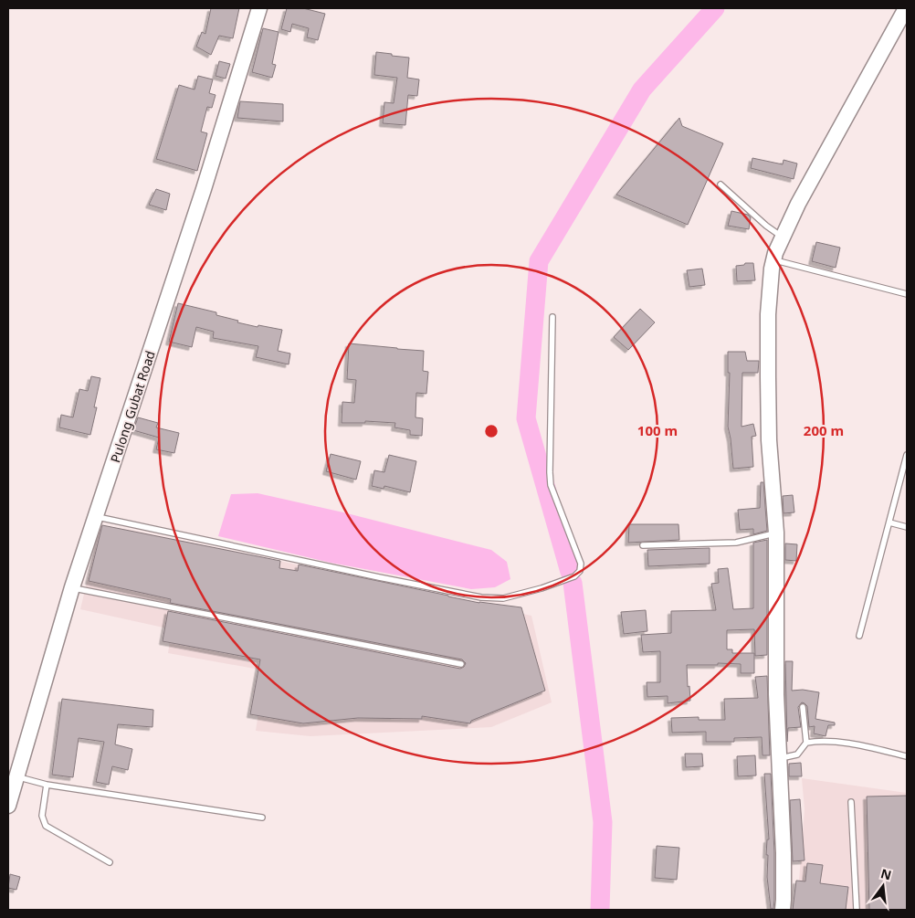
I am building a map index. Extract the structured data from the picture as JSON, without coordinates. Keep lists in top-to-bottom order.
{
  "streets": {
    "street": ["Pulong Gubat Road"]
  },
  "north": "top",
  "rings": ["100 m", "200 m"]
}
